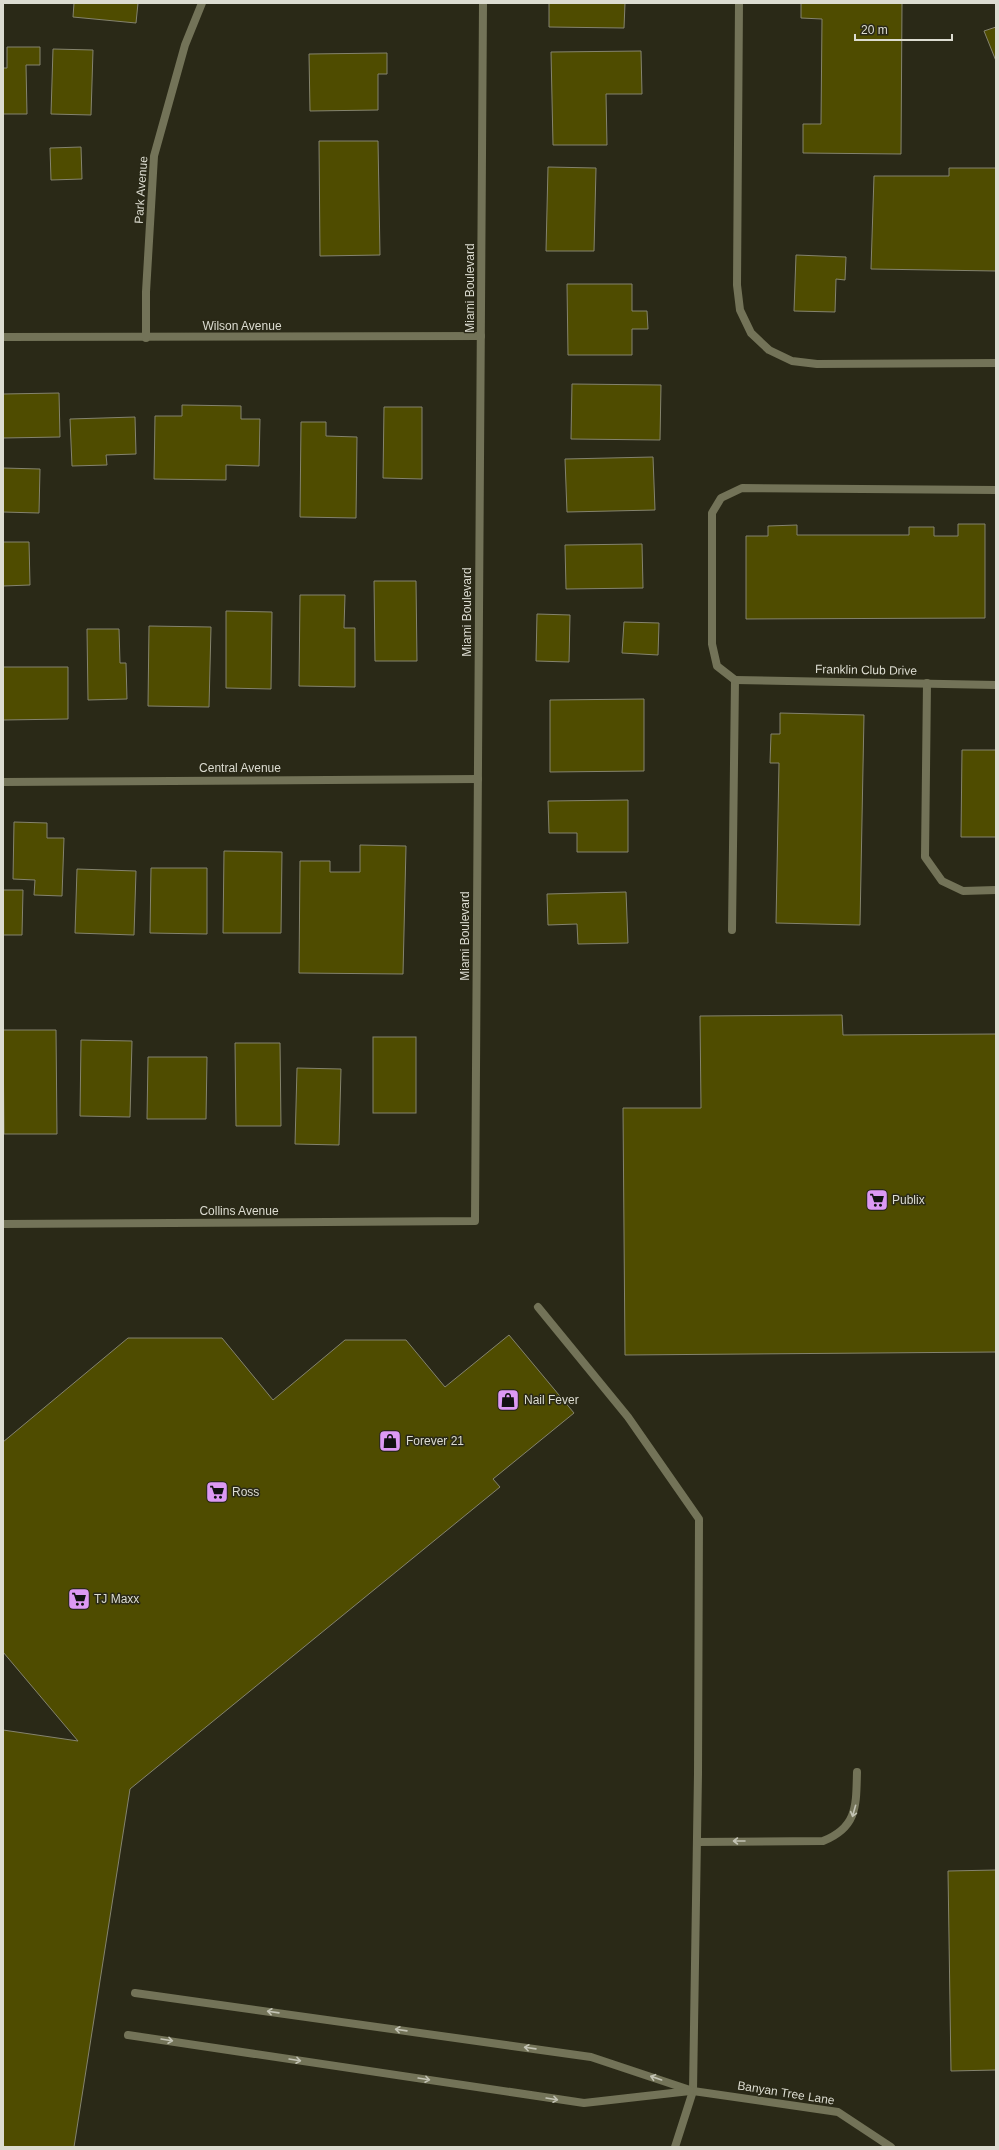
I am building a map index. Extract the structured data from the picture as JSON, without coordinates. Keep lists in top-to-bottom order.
{
  "streets": {
    "street": [
      "Park Avenue",
      "Miami Boulevard",
      "Wilson Avenue",
      "Franklin Club Drive",
      "Central Avenue",
      "Collins Avenue",
      "Banyan Tree Lane"
    ]
  },
  "crossings": [
    ["Park Avenue", "Wilson Avenue"],
    ["Miami Boulevard", "Wilson Avenue"],
    ["Miami Boulevard", "Central Avenue"],
    ["Miami Boulevard", "Collins Avenue"]
  ],
  "places": {
    "supermarket": ["Publix", "Ross", "TJ Maxx"],
    "shop": ["Nail Fever", "Forever 21"]
  },
  "scale_bar": "20 m"
}
